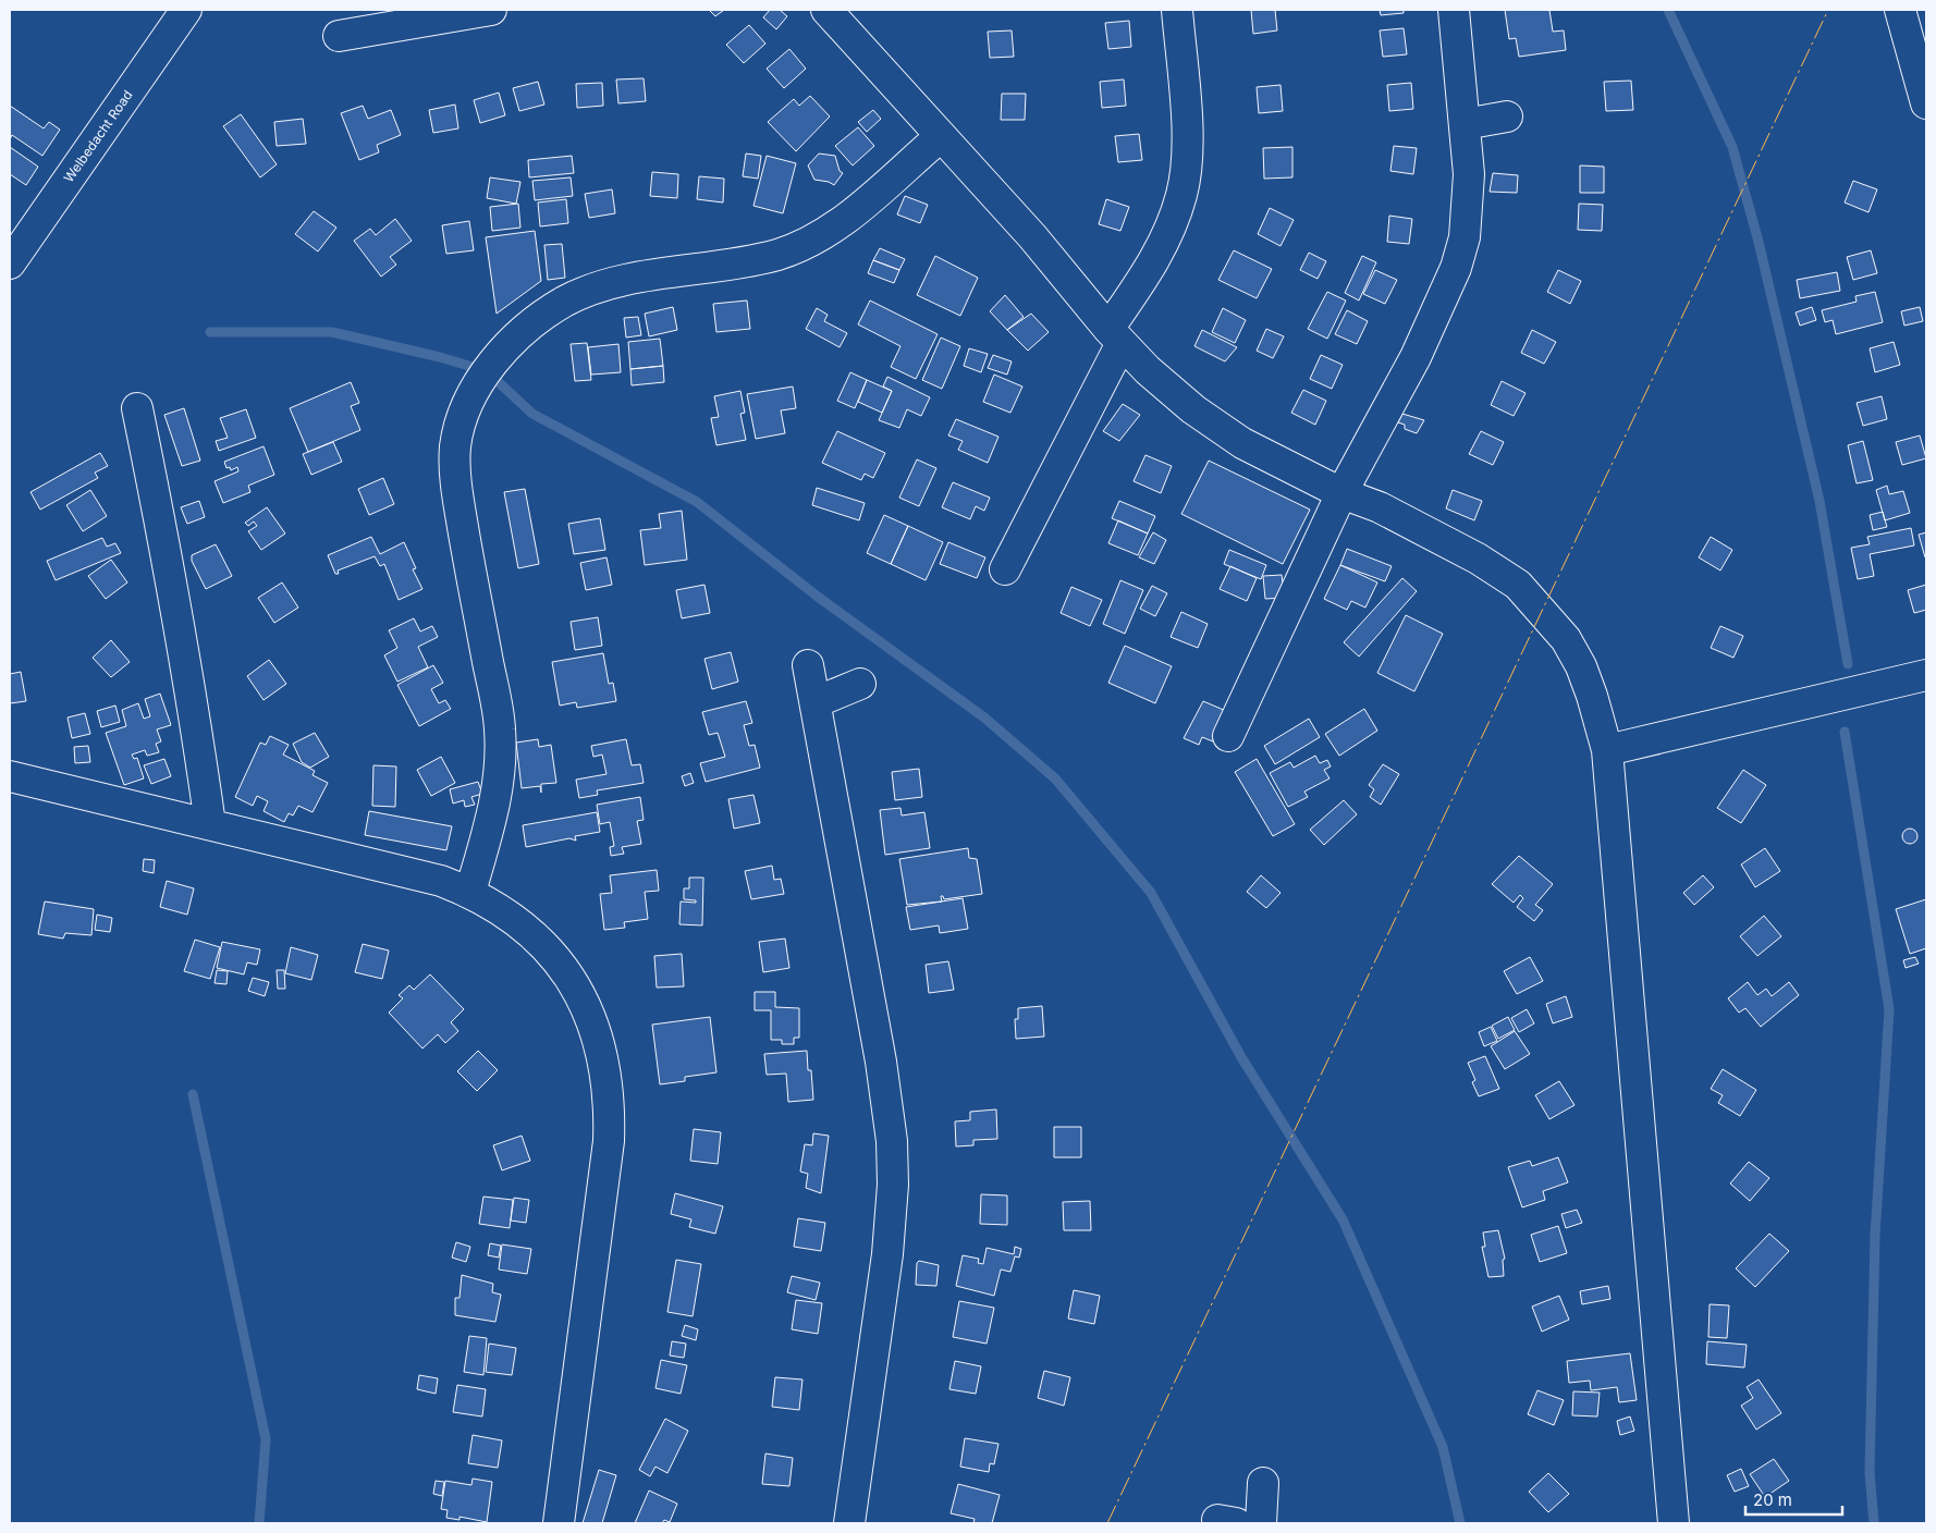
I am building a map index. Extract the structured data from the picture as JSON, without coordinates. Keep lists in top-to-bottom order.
{
  "streets": {
    "street": ["Welbedacht Road"]
  },
  "scale_bar": "20 m"
}
